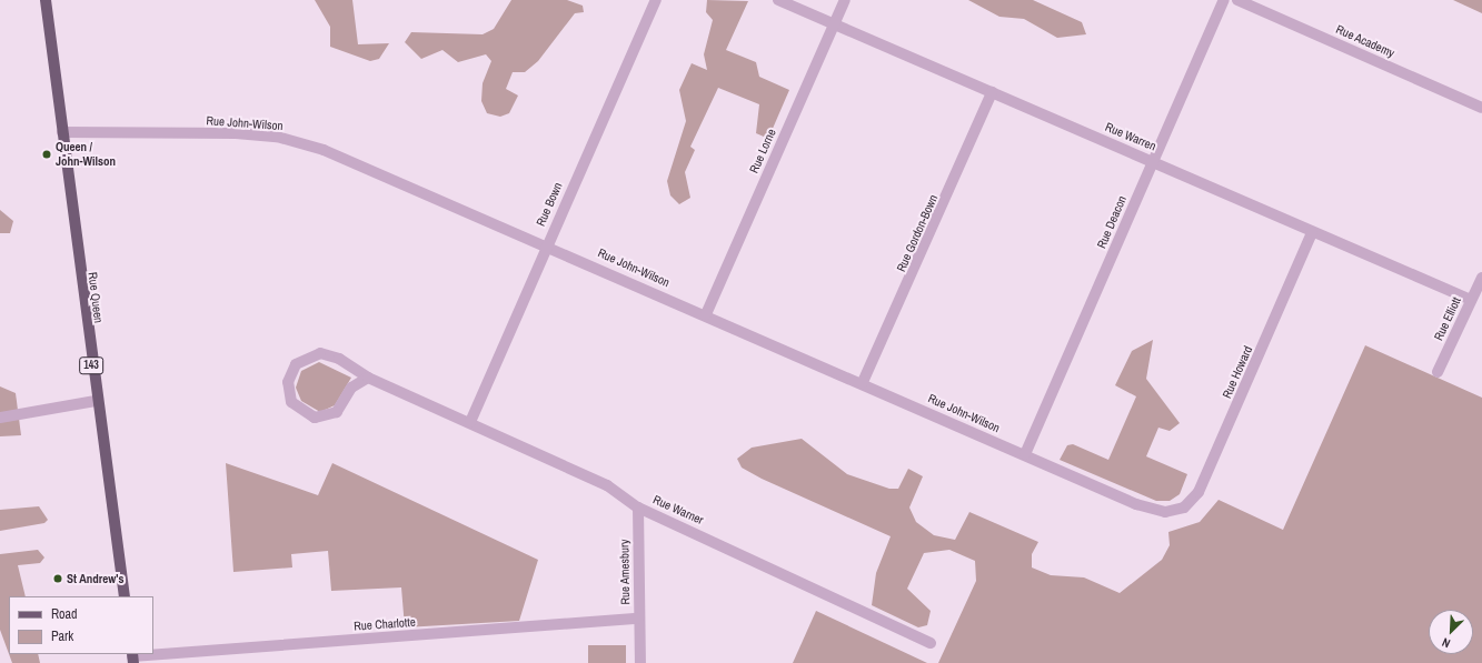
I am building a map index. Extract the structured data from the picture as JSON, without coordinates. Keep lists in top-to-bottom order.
{
  "streets": {
    "main road": ["Rue Queen", "143"],
    "street": [
      "Rue Academy",
      "Rue John-Wilson",
      "Rue Warren",
      "Rue Lorne",
      "Rue Bown",
      "Rue Deacon",
      "Rue Gordon-Bown",
      "Rue Elliott",
      "Rue Howard",
      "Rue Warner",
      "Rue Amesbury",
      "Rue Charlotte"
    ]
  },
  "crossings": [
    ["Rue John-Wilson", "Rue Lorne"],
    ["Rue John-Wilson", "Rue Bown"],
    ["Rue John-Wilson", "Rue Deacon"],
    ["Rue John-Wilson", "Rue Gordon-Bown"],
    ["Rue John-Wilson", "Rue Queen"],
    ["Rue John-Wilson", "Rue Howard"],
    ["Rue Warren", "Rue Lorne"],
    ["Rue Warren", "Rue Deacon"],
    ["Rue Warren", "Rue Gordon-Bown"],
    ["Rue Warren", "Rue Elliott"],
    ["Rue Warren", "Rue Howard"],
    ["Rue Bown", "Rue Warner"],
    ["Rue Warner", "Rue Amesbury"],
    ["Rue Amesbury", "Rue Charlotte"]
  ],
  "places": ["Queen / John-Wilson", "St Andrew's"],
  "legend": ["Road", "Park"],
  "north": "bottom left"
}
